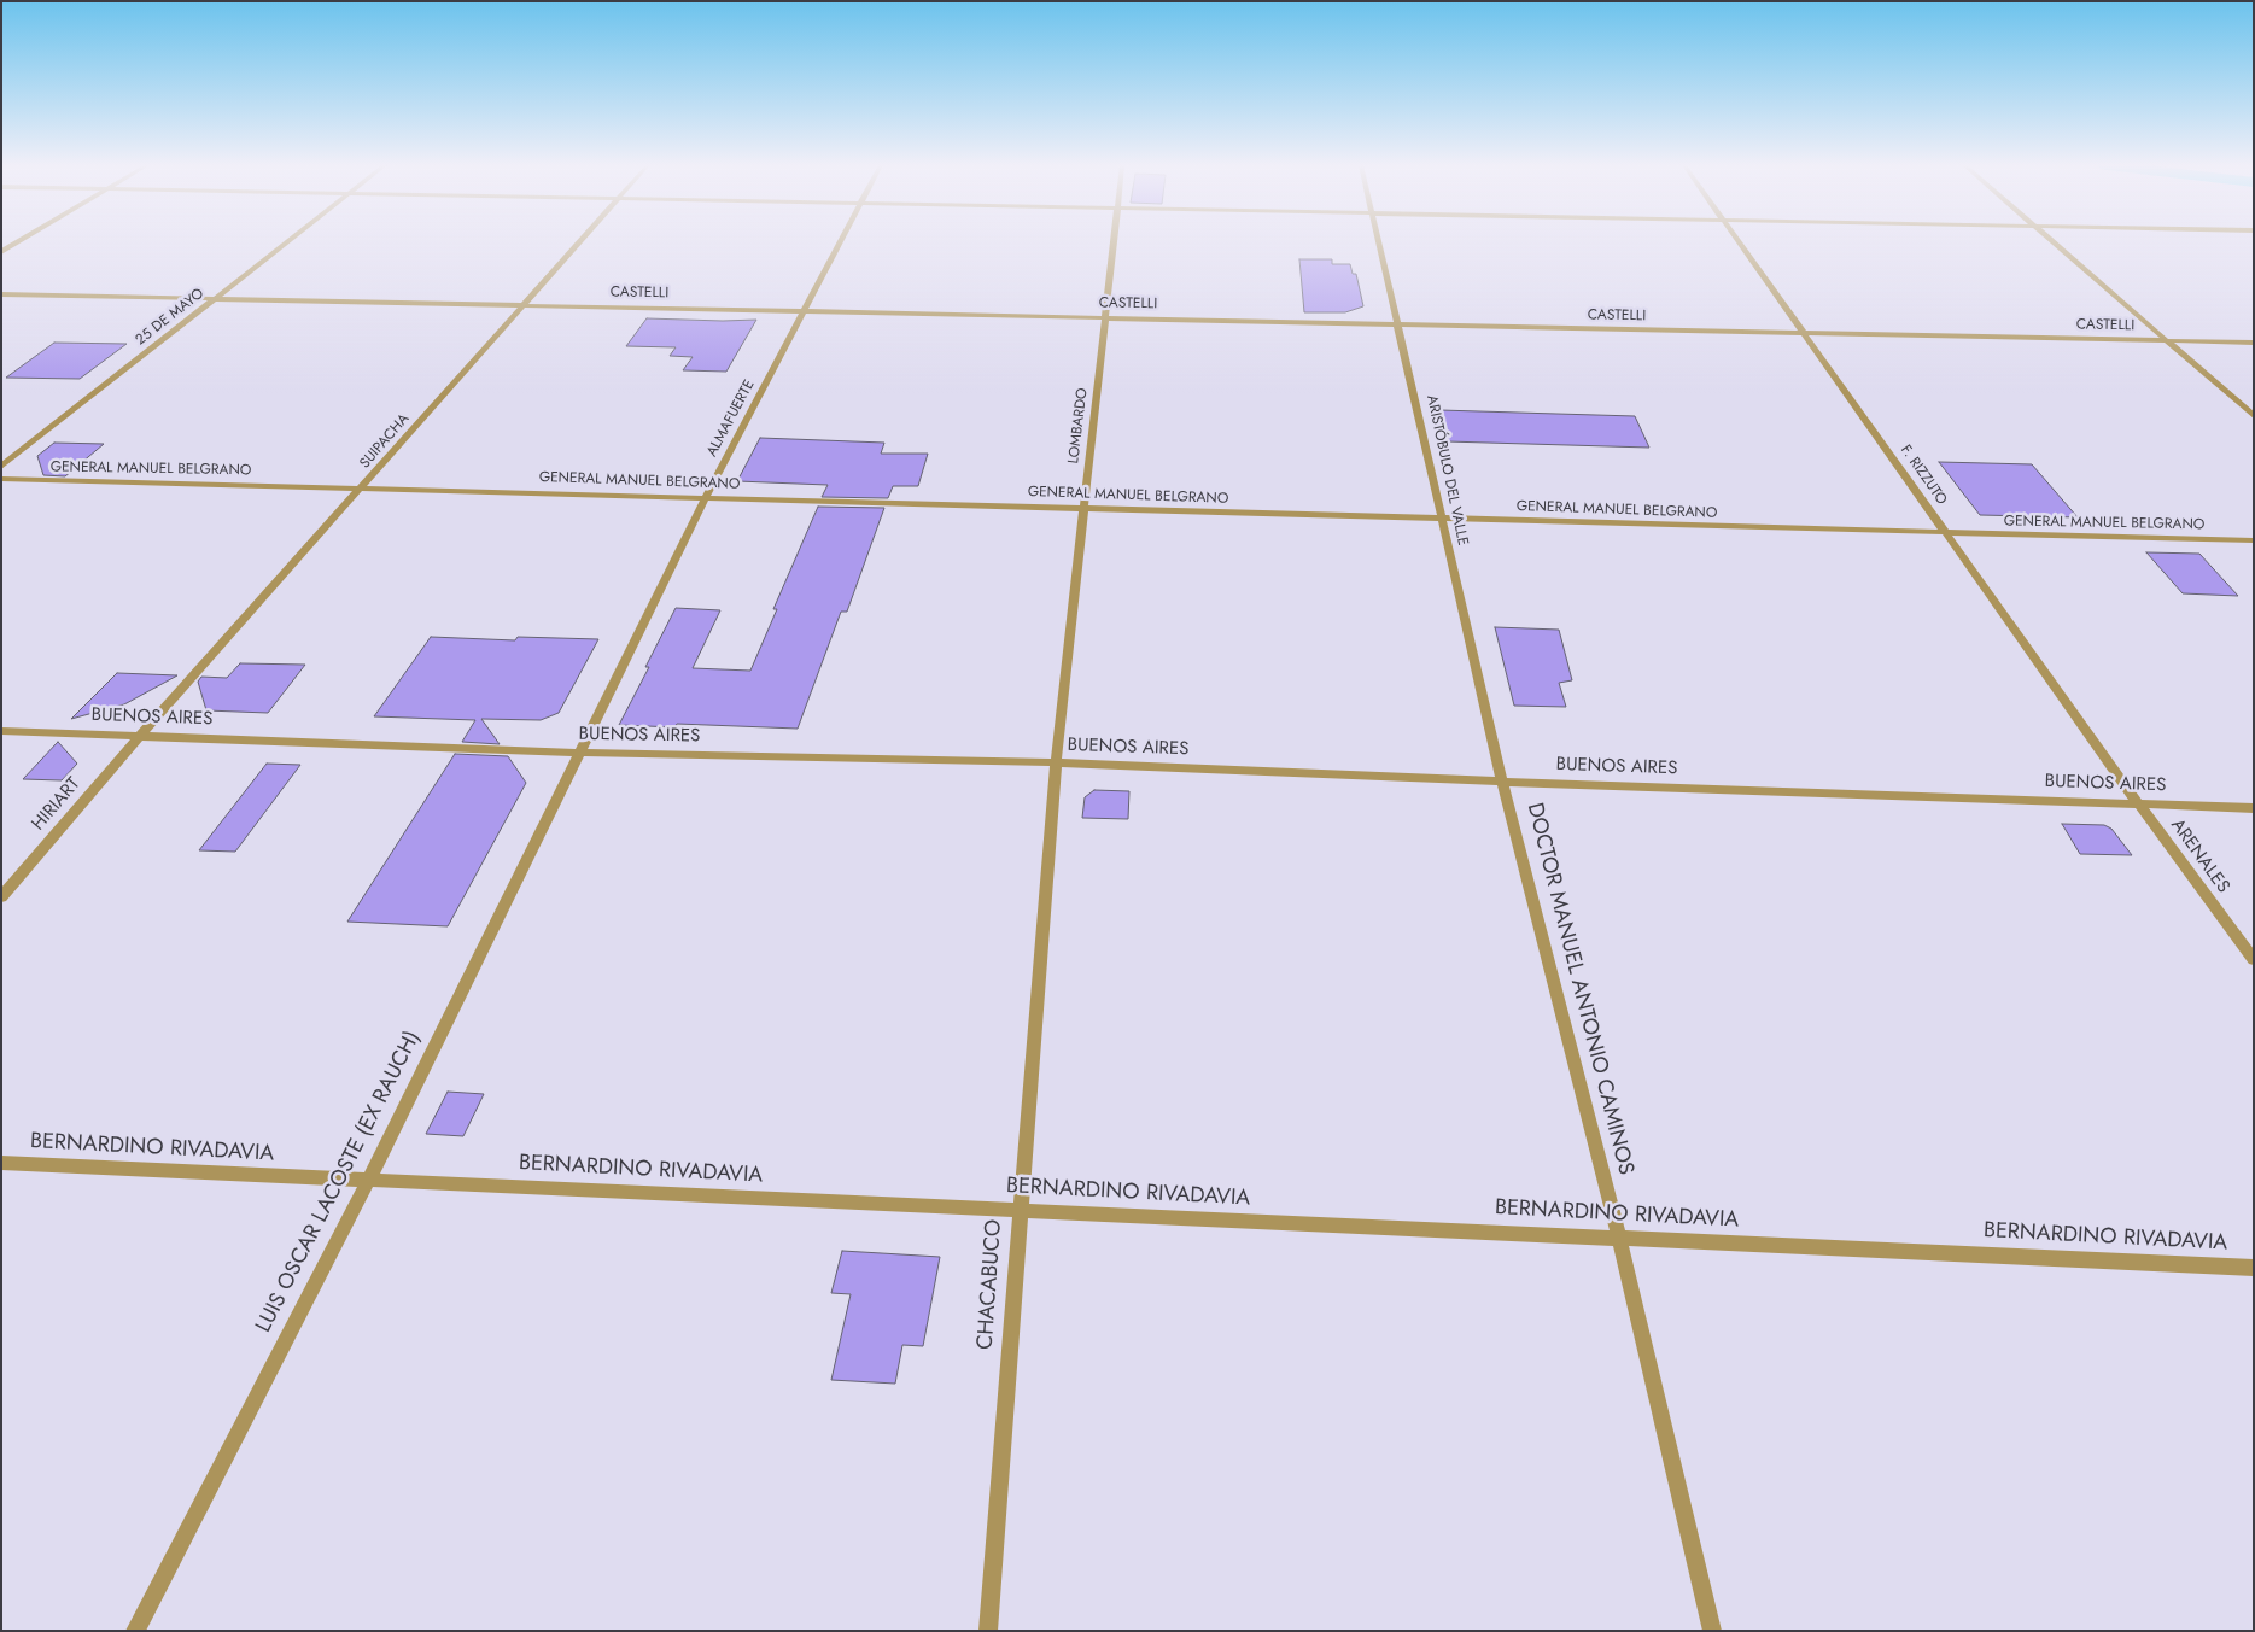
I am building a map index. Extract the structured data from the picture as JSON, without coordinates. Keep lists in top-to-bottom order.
{
  "streets": {
    "street": [
      "CASTELLI",
      "25 DE MAYO",
      "ALMAFUERTE",
      "LOMBARDO",
      "SUIPACHA",
      "GENERAL MANUEL BELGRANO",
      "ARISTÓBULO DEL VALLE",
      "F. RIZZUTO",
      "BUENOS AIRES",
      "HIRIART",
      "ARENALES",
      "DOCTOR MANUEL ANTONIO CAMINOS",
      "BERNARDINO RIVADAVIA",
      "LUIS OSCAR LACOSTE (EX RAUCH)",
      "CHACABUCO"
    ]
  },
  "crossings": [
    ["CASTELLI", "25 DE MAYO"],
    ["CASTELLI", "ALMAFUERTE"],
    ["CASTELLI", "LOMBARDO"],
    ["CASTELLI", "SUIPACHA"],
    ["CASTELLI", "ARISTÓBULO DEL VALLE"],
    ["CASTELLI", "F. RIZZUTO"],
    ["ALMAFUERTE", "GENERAL MANUEL BELGRANO"],
    ["ALMAFUERTE", "BUENOS AIRES"],
    ["ALMAFUERTE", "LUIS OSCAR LACOSTE (EX RAUCH)"],
    ["LOMBARDO", "GENERAL MANUEL BELGRANO"],
    ["LOMBARDO", "BUENOS AIRES"],
    ["LOMBARDO", "CHACABUCO"],
    ["SUIPACHA", "GENERAL MANUEL BELGRANO"],
    ["SUIPACHA", "BUENOS AIRES"],
    ["SUIPACHA", "HIRIART"],
    ["GENERAL MANUEL BELGRANO", "ARISTÓBULO DEL VALLE"],
    ["GENERAL MANUEL BELGRANO", "F. RIZZUTO"],
    ["ARISTÓBULO DEL VALLE", "BUENOS AIRES"],
    ["ARISTÓBULO DEL VALLE", "DOCTOR MANUEL ANTONIO CAMINOS"],
    ["F. RIZZUTO", "BUENOS AIRES"],
    ["F. RIZZUTO", "ARENALES"],
    ["BUENOS AIRES", "HIRIART"],
    ["BUENOS AIRES", "ARENALES"],
    ["BUENOS AIRES", "DOCTOR MANUEL ANTONIO CAMINOS"],
    ["BUENOS AIRES", "LUIS OSCAR LACOSTE (EX RAUCH)"],
    ["BUENOS AIRES", "CHACABUCO"],
    ["DOCTOR MANUEL ANTONIO CAMINOS", "BERNARDINO RIVADAVIA"],
    ["BERNARDINO RIVADAVIA", "LUIS OSCAR LACOSTE (EX RAUCH)"],
    ["BERNARDINO RIVADAVIA", "CHACABUCO"]
  ]
}
